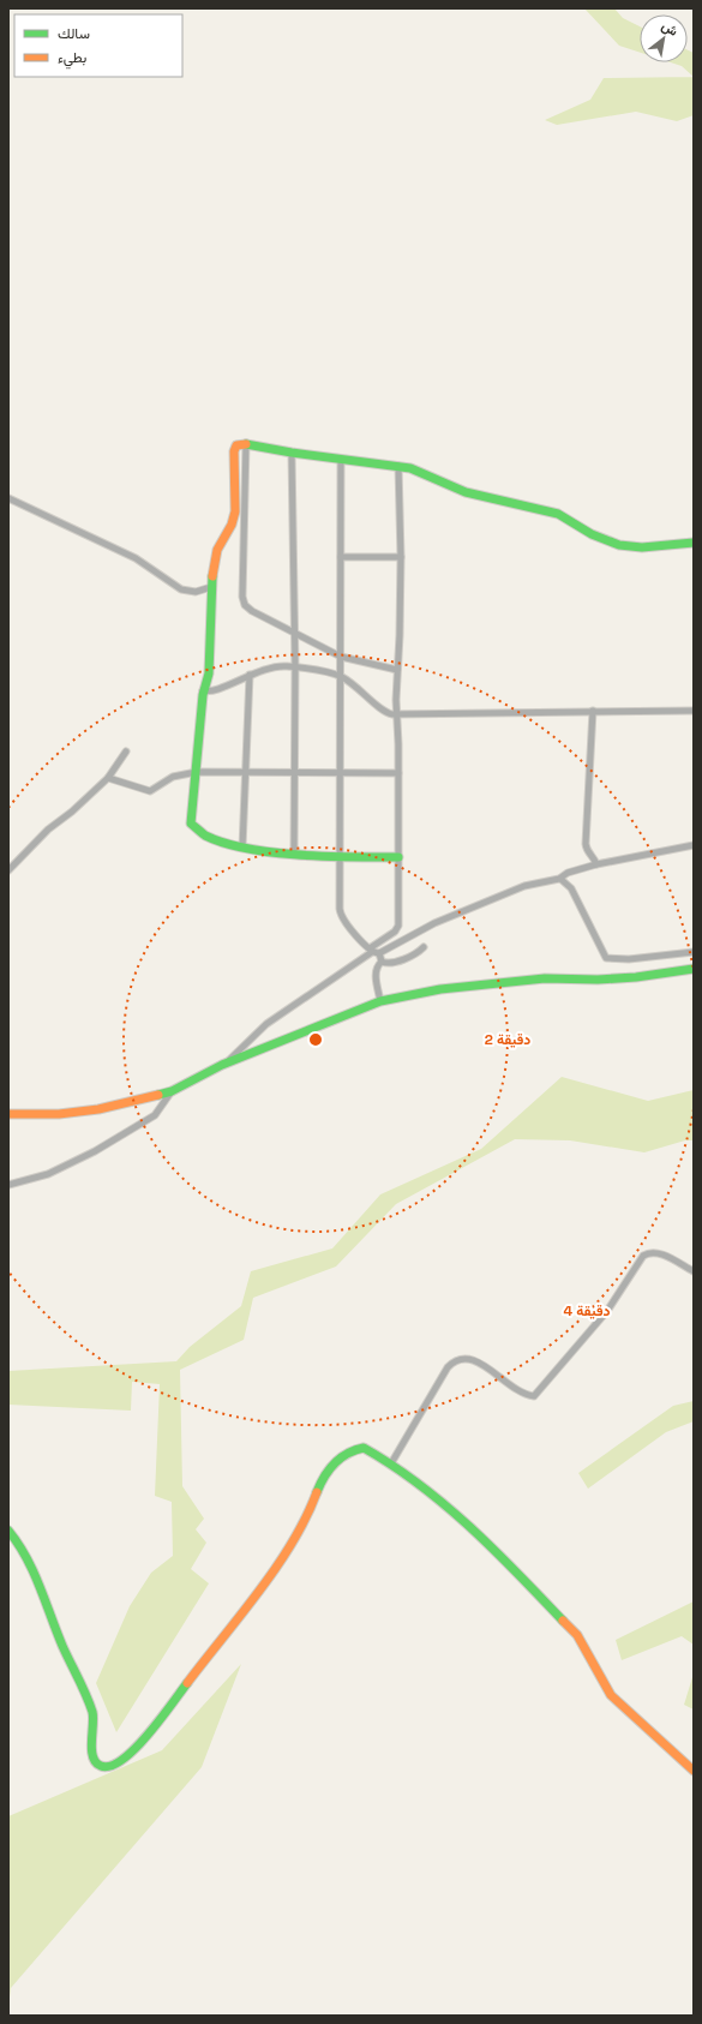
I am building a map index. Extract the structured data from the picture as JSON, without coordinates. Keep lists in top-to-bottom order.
{
  "legend": ["سالك", "بطيء"],
  "north": "top right",
  "rings": ["2 دقيقة", "4 دقيقة"]
}
